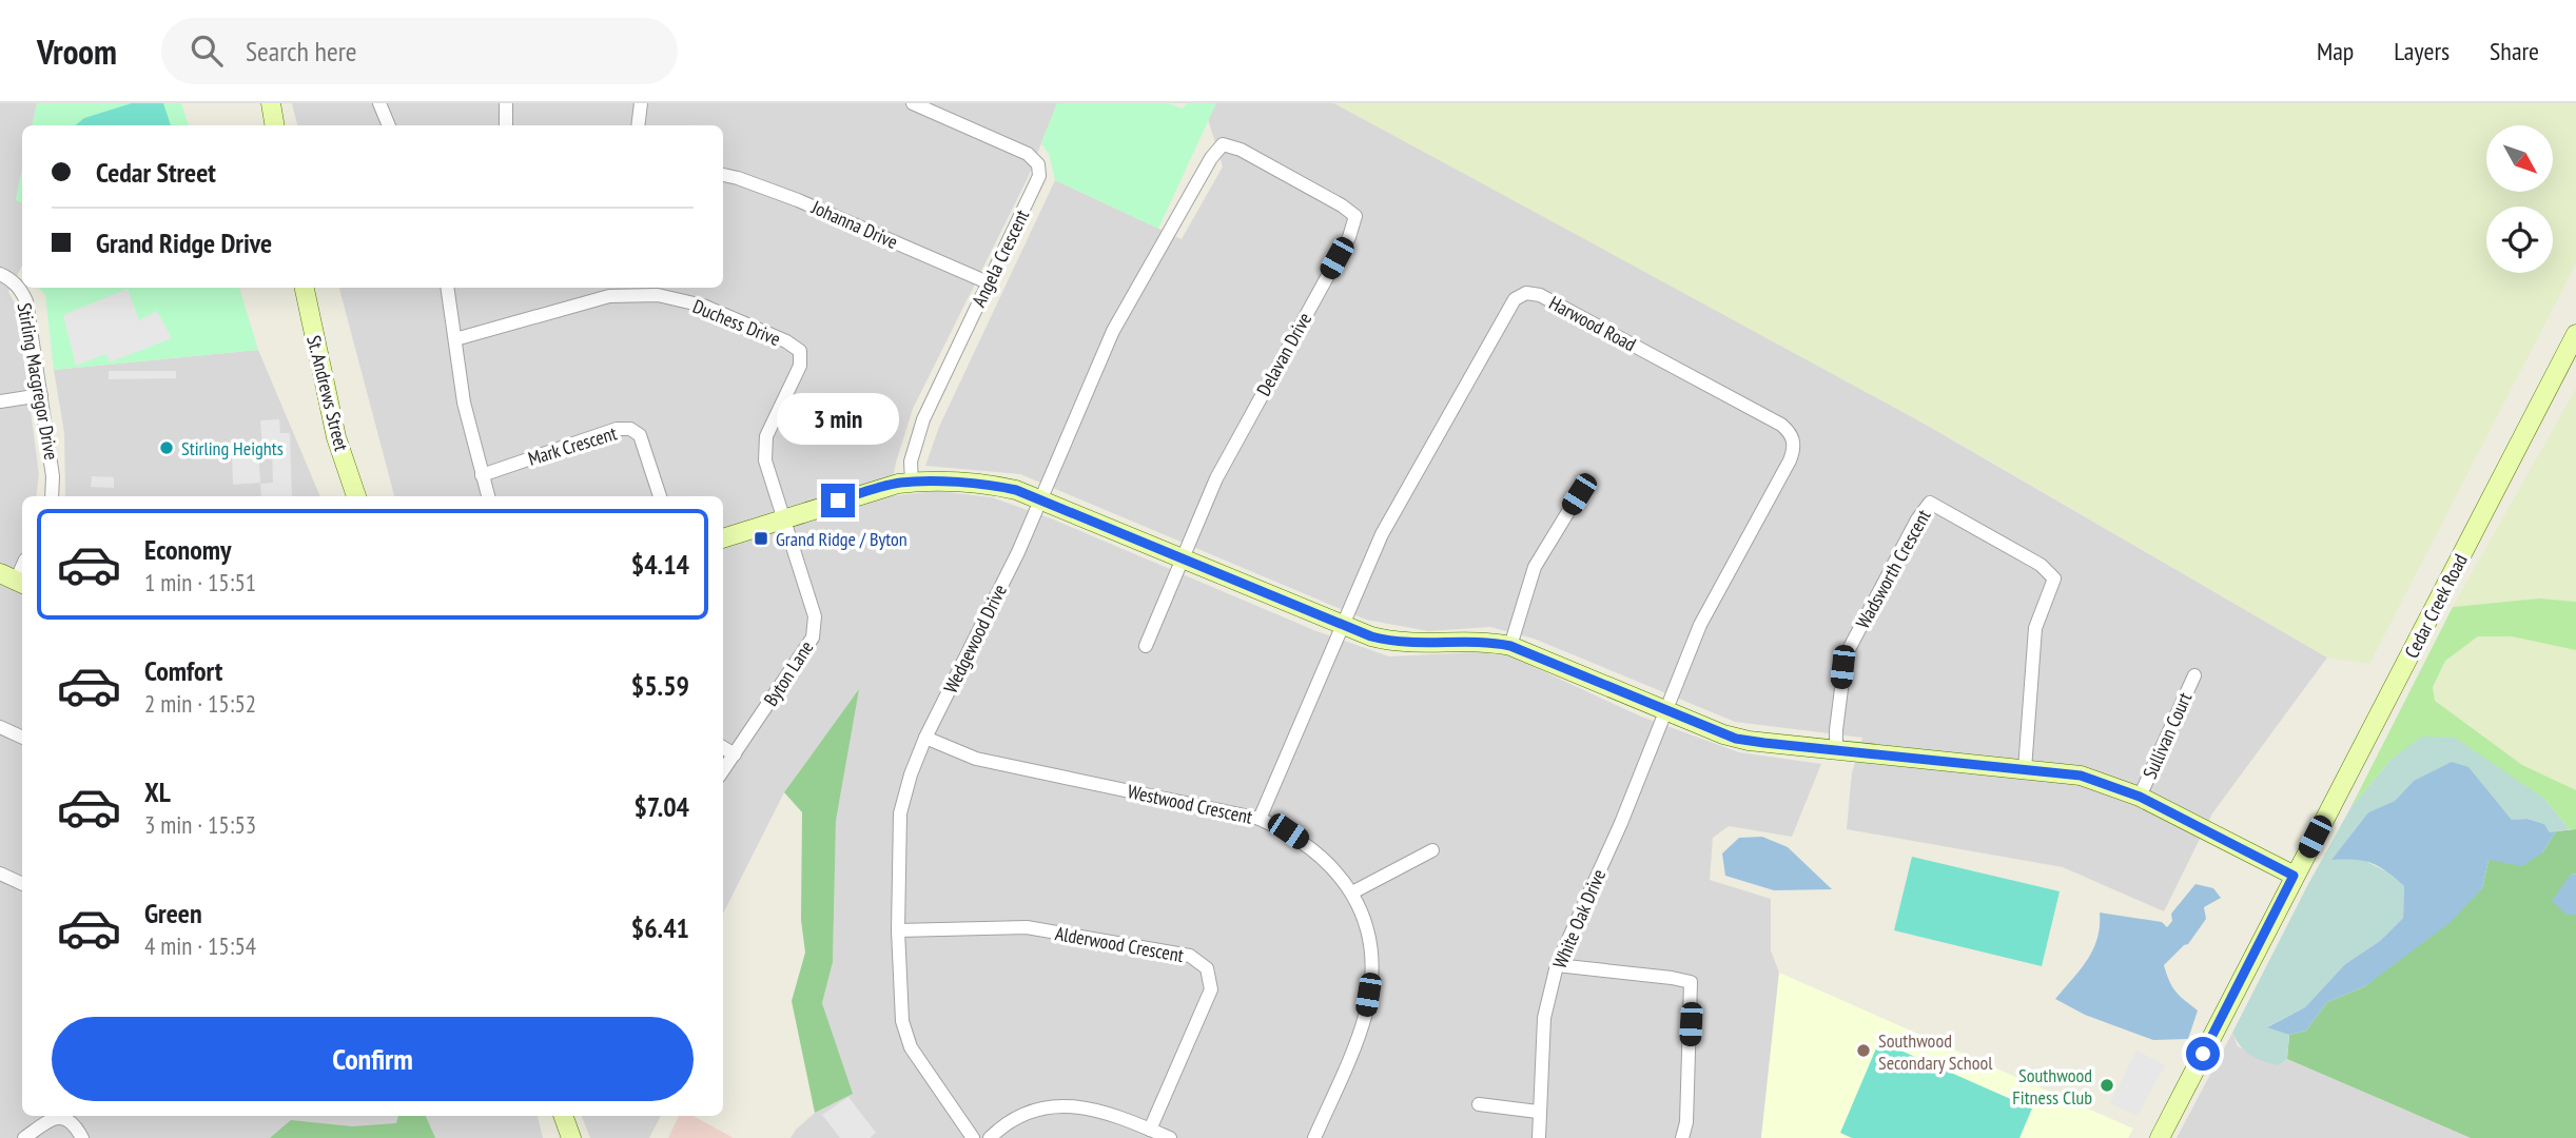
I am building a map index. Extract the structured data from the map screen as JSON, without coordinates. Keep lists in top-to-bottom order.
{
  "streets": {
    "street": [
      "Johanna Drive",
      "Angela Crescent",
      "Duchess Drive",
      "Harwood Road",
      "Delavan Drive",
      "Stirling Macgregor Drive",
      "St. Andrews Street",
      "Mark Crescent",
      "Wadsworth Crescent",
      "Cedar Creek Road",
      "Wedgewood Drive",
      "Byton Lane",
      "Sullivan Court",
      "Westwood Crescent",
      "White Oak Drive",
      "Alderwood Crescent"
    ]
  },
  "crossings": [
    ["Johanna Drive", "Angela Crescent"],
    ["Duchess Drive", "Byton Lane"],
    ["Harwood Road", "Westwood Crescent"],
    ["Harwood Road", "White Oak Drive"],
    ["Delavan Drive", "Wedgewood Drive"],
    ["Wedgewood Drive", "Westwood Crescent"],
    ["Wedgewood Drive", "Alderwood Crescent"]
  ],
  "places": {
    "other": ["Stirling Heights", "Southwood Secondary School", "Southwood Fitness Club"],
    "transit": ["Grand Ridge / Byton"]
  },
  "north": "bottom right",
  "page": {
    "header": "Vroom",
    "search": "Search here",
    "nav": ["Map", "Layers", "Share"],
    "banner": ["Cedar Street", "Grand Ridge Drive"],
    "bubble": "3 min",
    "list": [
      {
        "name": "Economy",
        "note": "1 min · 15:51",
        "value": "$4.14"
      },
      {
        "name": "Comfort",
        "note": "2 min · 15:52",
        "value": "$5.59"
      },
      {
        "name": "XL",
        "note": "3 min · 15:53",
        "value": "$7.04"
      },
      {
        "name": "Green",
        "note": "4 min · 15:54",
        "value": "$6.41"
      }
    ],
    "buttons": "Confirm"
  }
}
